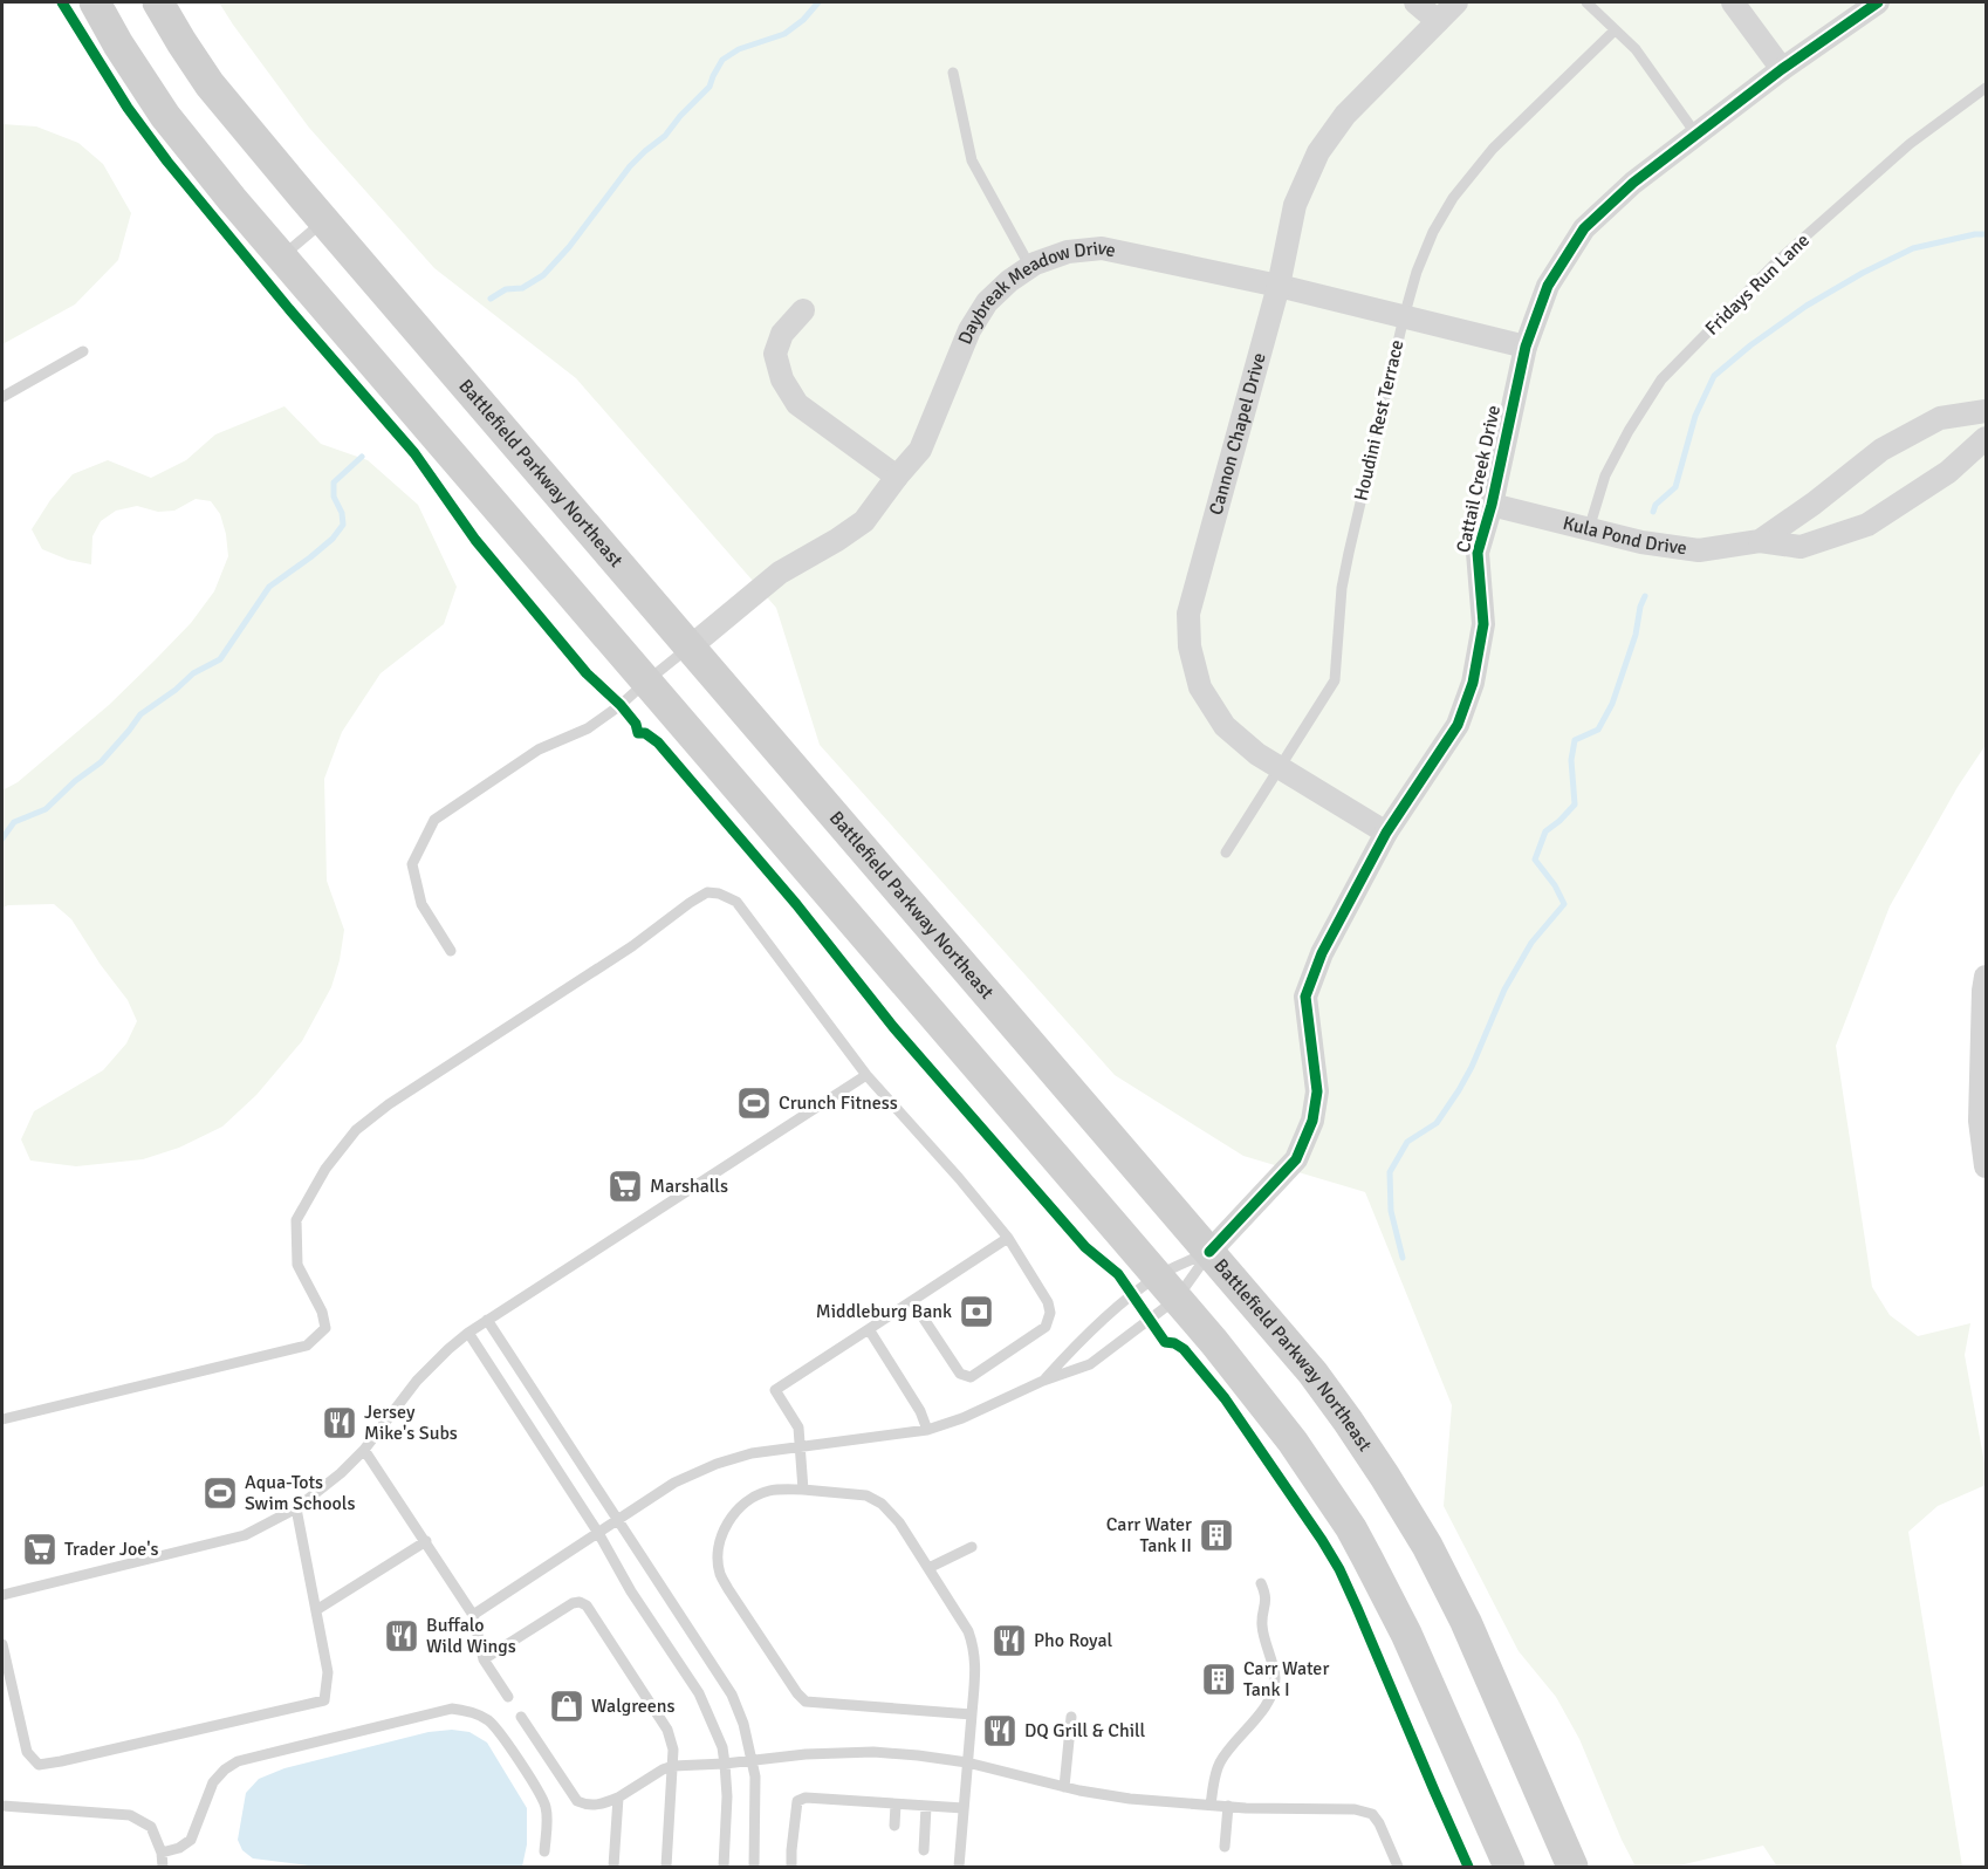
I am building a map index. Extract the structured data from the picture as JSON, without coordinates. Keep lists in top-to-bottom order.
{
  "streets": {
    "main road": ["Battlefield Parkway Northeast"],
    "street": [
      "Daybreak Meadow Drive",
      "Cannon Chapel Drive",
      "Cattail Creek Drive",
      "Kula Pond Drive"
    ],
    "lane": ["Fridays Run Lane", "Houdini Rest Terrace"]
  },
  "crossings": [
    ["Fridays Run Lane", "Kula Pond Drive"],
    ["Daybreak Meadow Drive", "Houdini Rest Terrace"],
    ["Daybreak Meadow Drive", "Cannon Chapel Drive"],
    ["Daybreak Meadow Drive", "Battlefield Parkway Northeast"],
    ["Daybreak Meadow Drive", "Cattail Creek Drive"],
    ["Houdini Rest Terrace", "Cannon Chapel Drive"],
    ["Cannon Chapel Drive", "Cattail Creek Drive"],
    ["Battlefield Parkway Northeast", "Cattail Creek Drive"],
    ["Cattail Creek Drive", "Kula Pond Drive"]
  ],
  "places": {
    "sports": ["Crunch Fitness", "Aqua-Tots Swim Schools"],
    "supermarket": ["Marshalls", "Trader Joe's"],
    "bank": ["Middleburg Bank"],
    "restaurant": [
      "Jersey Mike's Subs",
      "Buffalo Wild Wings",
      "Pho Royal",
      "DQ Grill & Chill"
    ],
    "building": ["Carr Water Tank II", "Carr Water Tank I"],
    "shop": ["Walgreens"]
  }
}
